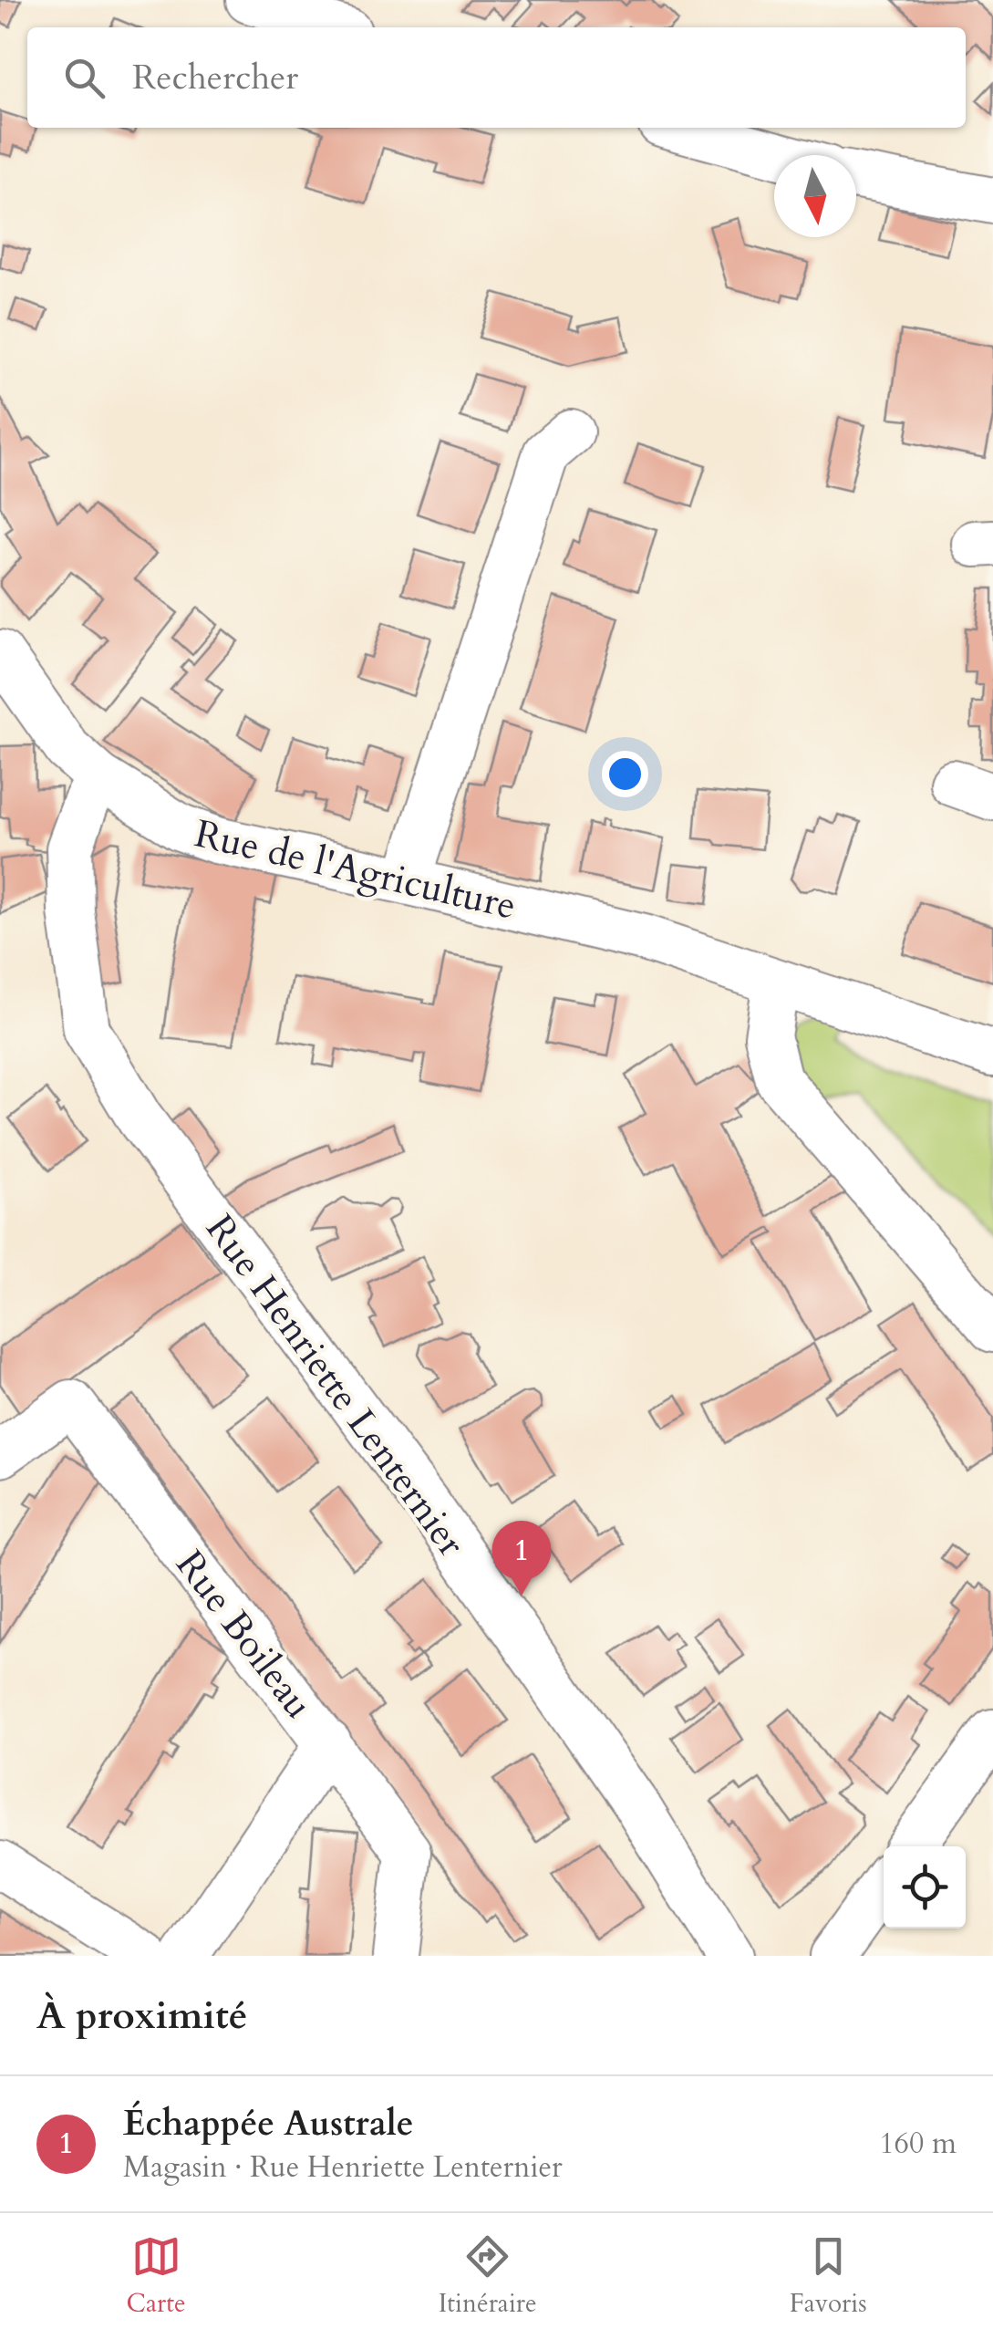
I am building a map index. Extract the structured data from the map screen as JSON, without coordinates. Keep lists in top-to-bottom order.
{
  "streets": {
    "street": ["Rue de l'Agriculture", "Rue Henriette Lenternier", "Rue Boileau"]
  },
  "crossings": [
    ["Rue de l'Agriculture", "Rue Henriette Lenternier"]
  ],
  "north": "bottom",
  "page": {
    "search": "Rechercher",
    "pins": "1",
    "heading": "À proximité",
    "list": [
      {
        "mark": "1",
        "name": "Échappée Australe",
        "note": "Magasin · Rue Henriette Lenternier",
        "value": "160 m"
      }
    ],
    "nav": ["Carte", "Itinéraire", "Favoris"]
  }
}
